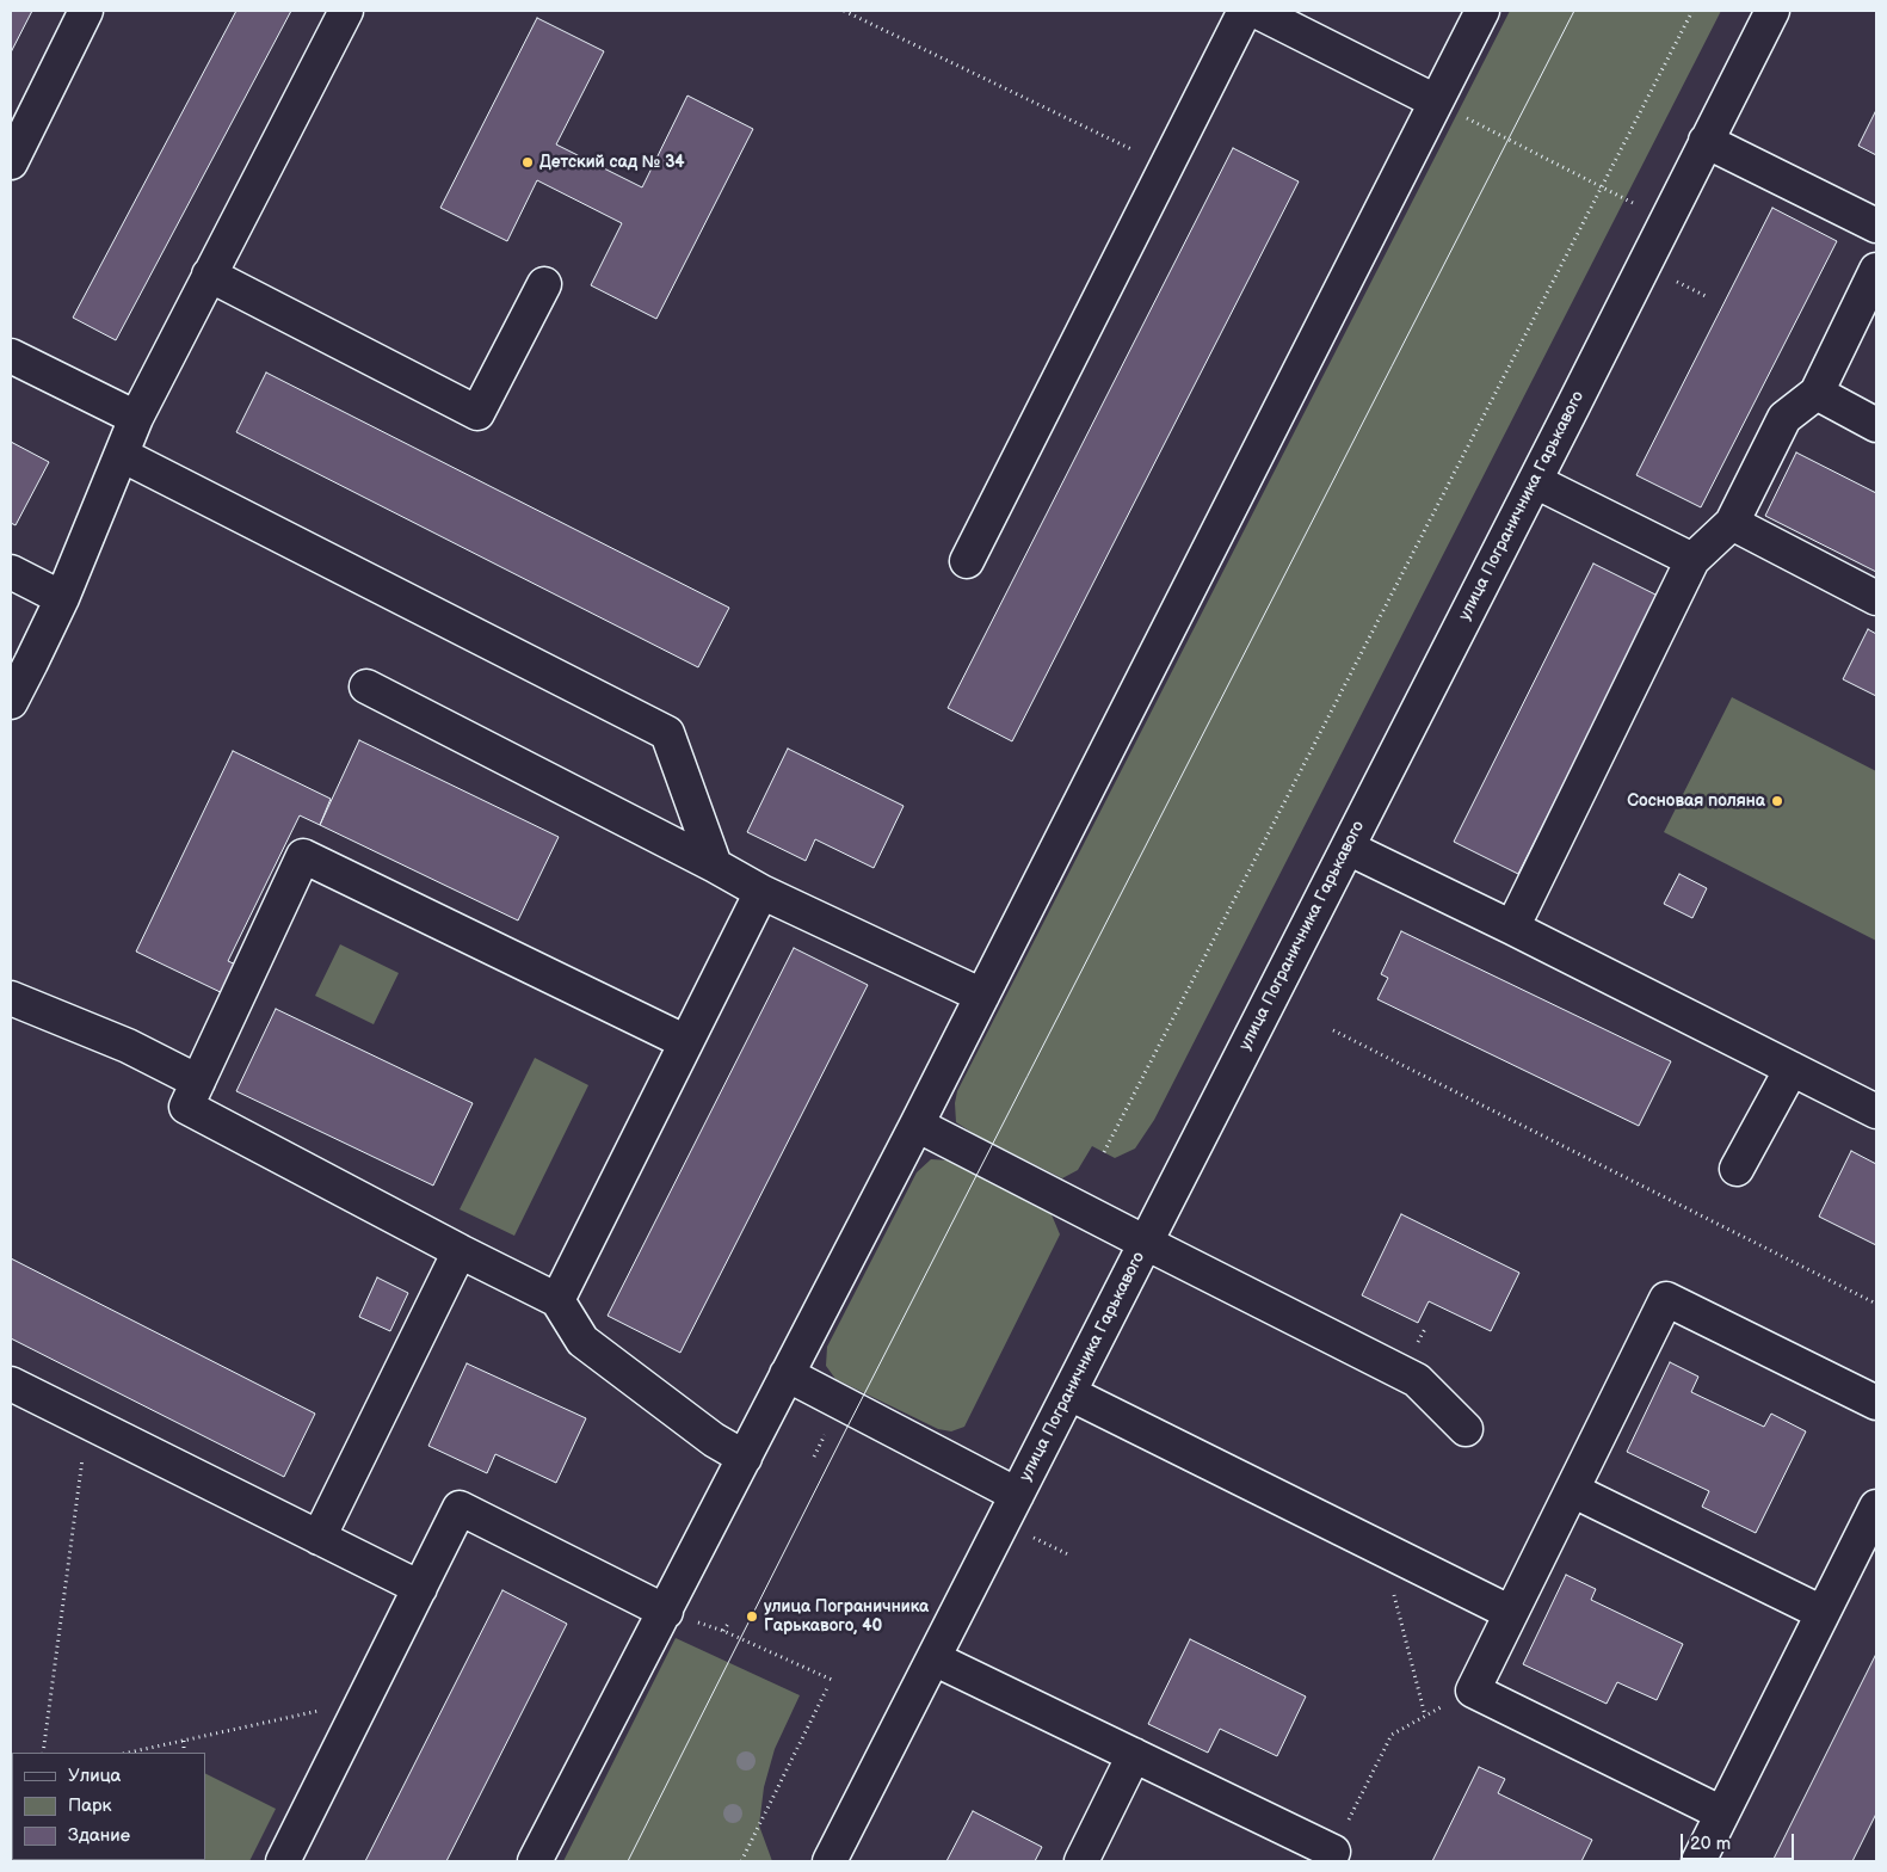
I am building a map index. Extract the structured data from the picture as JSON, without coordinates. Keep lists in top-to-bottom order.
{
  "streets": {
    "street": ["улица Пограничника Гарькавого"]
  },
  "places": ["Детский сад № 34", "Сосновая поляна", "улица Пограничника Гарькавого, 40"],
  "legend": ["Улица", "Парк", "Здание"],
  "scale_bar": "20 m"
}
